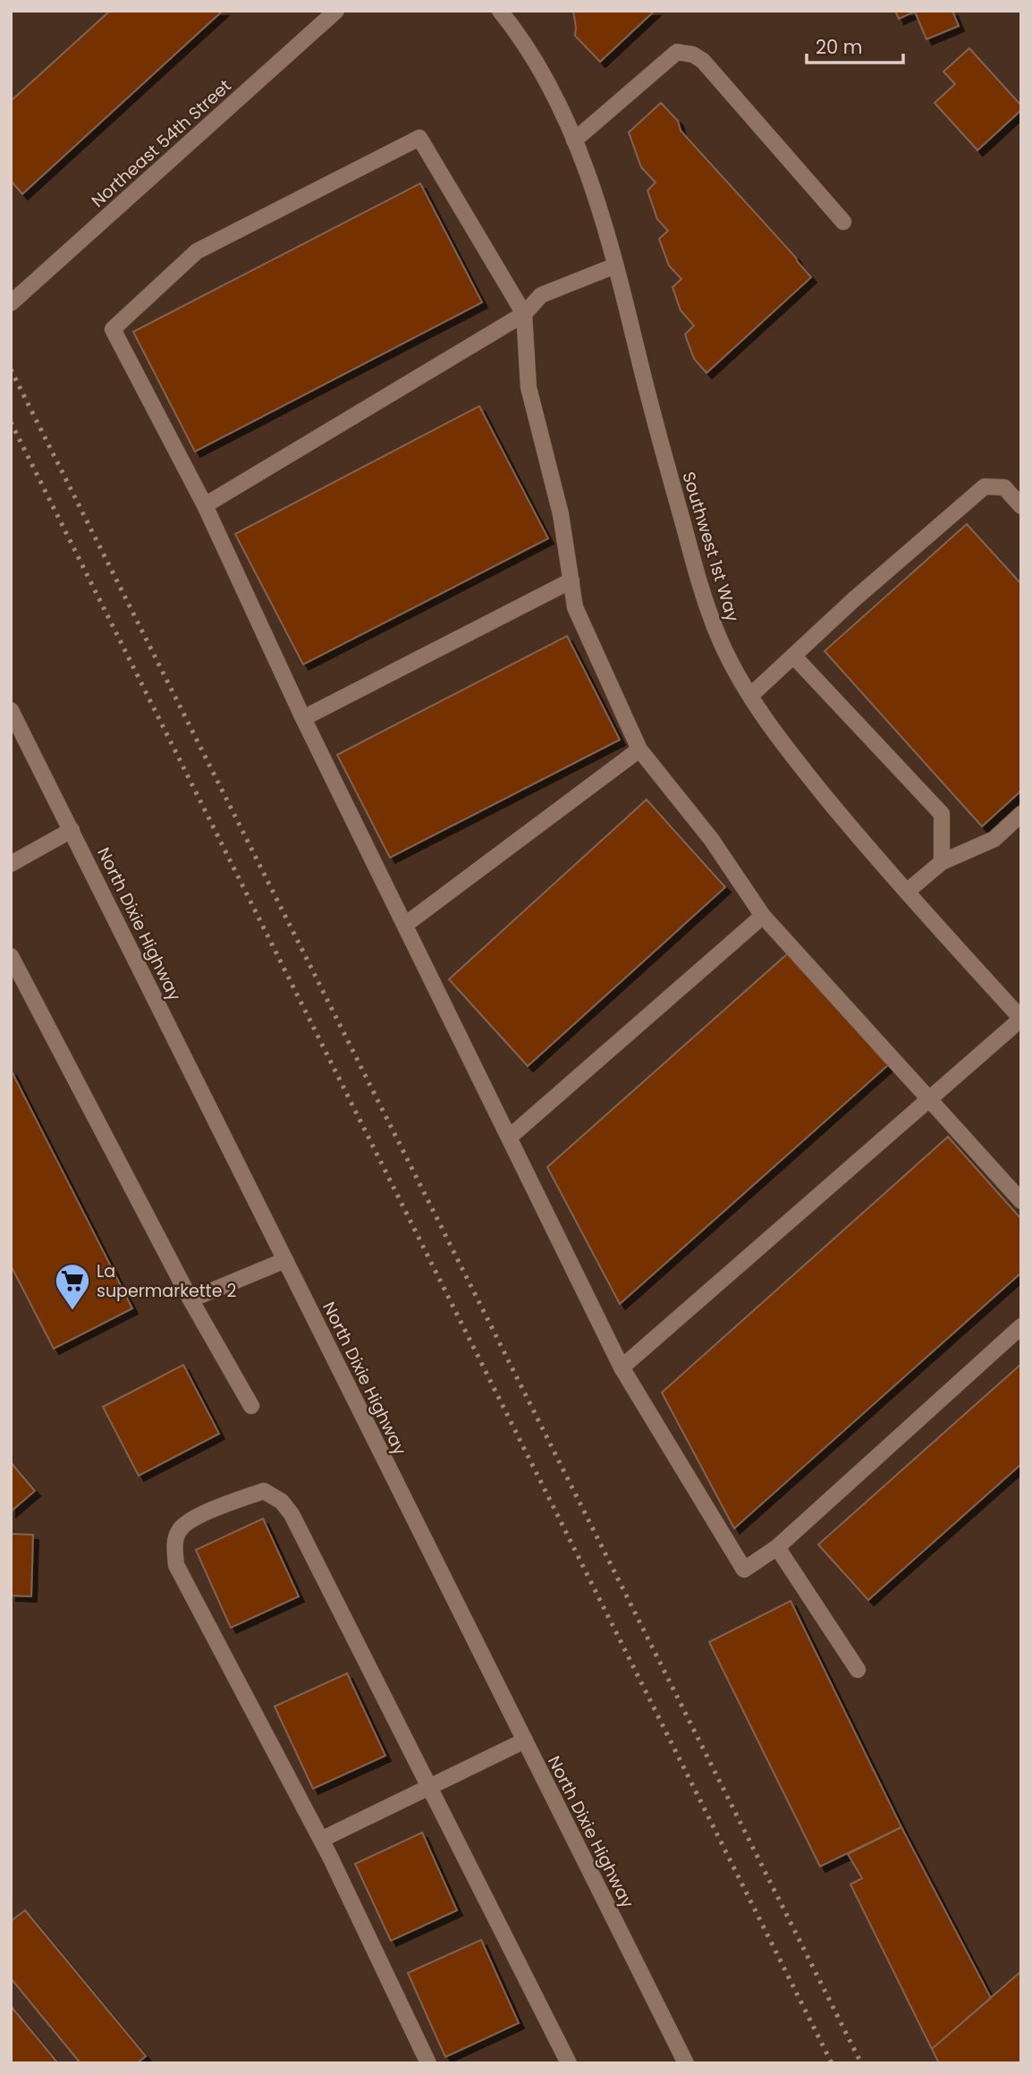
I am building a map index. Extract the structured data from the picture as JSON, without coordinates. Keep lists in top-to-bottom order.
{
  "streets": {
    "street": ["Northeast 54th Street", "Southwest 1st Way", "North Dixie Highway"]
  },
  "places": {
    "supermarket": ["La supermarkette 2"]
  },
  "scale_bar": "20 m"
}
